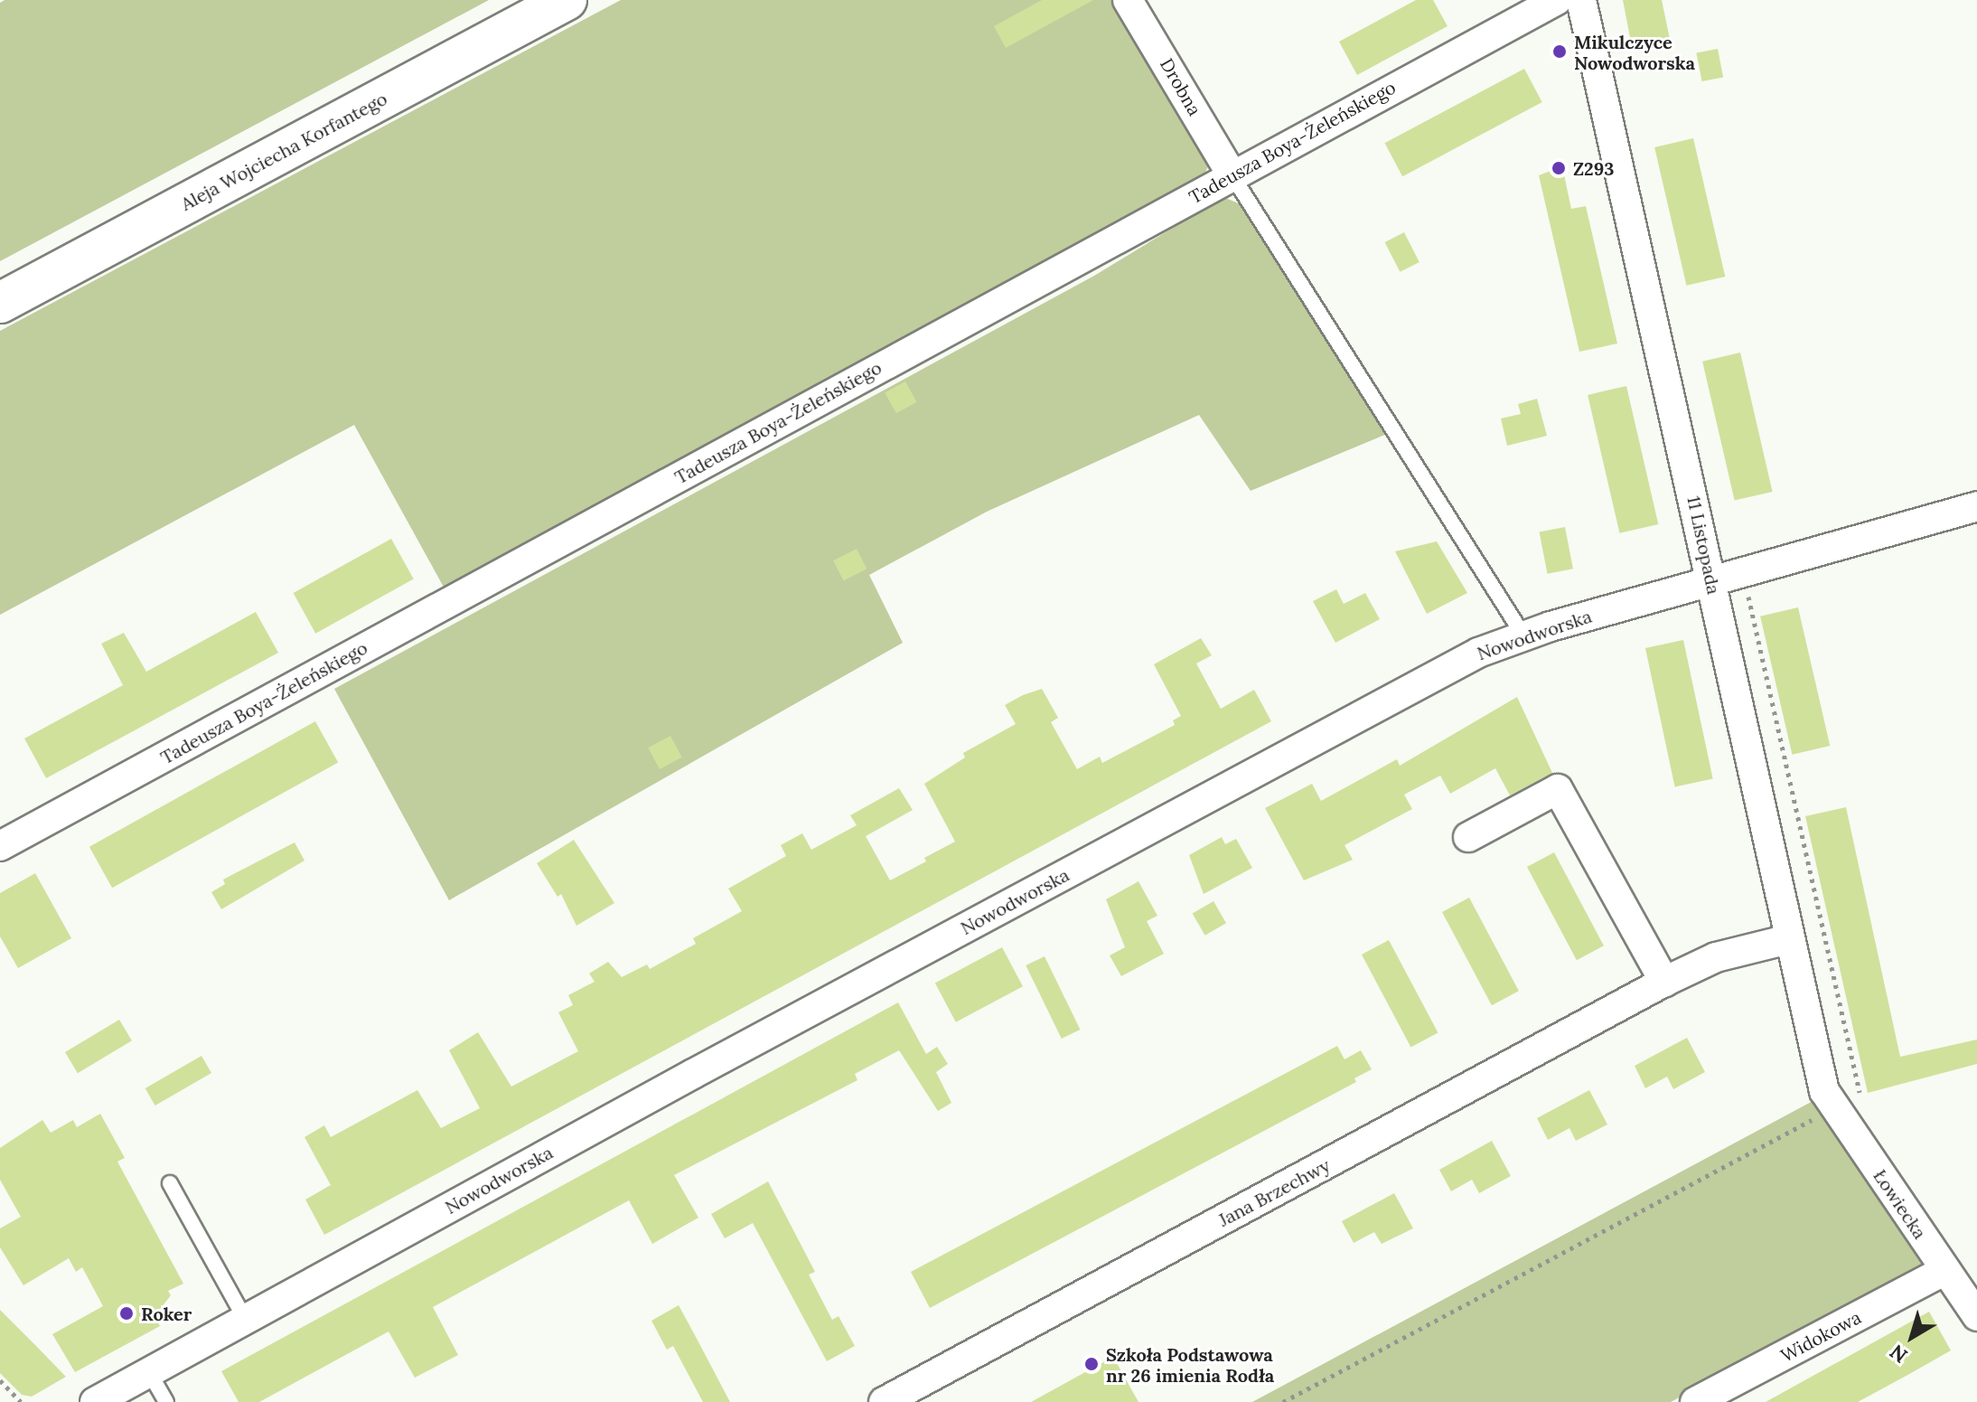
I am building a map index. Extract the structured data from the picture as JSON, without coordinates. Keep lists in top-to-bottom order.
{
  "streets": {
    "main road": ["Aleja Wojciecha Korfantego"],
    "street": [
      "Drobna",
      "Tadeusza Boya-Żeleńskiego",
      "11 Listopada",
      "Nowodworska",
      "Jana Brzechwy",
      "Łowiecka",
      "Widokowa"
    ]
  },
  "crossings": [
    ["Drobna", "Tadeusza Boya-Żeleńskiego"],
    ["11 Listopada", "Nowodworska"],
    ["11 Listopada", "Jana Brzechwy"],
    ["11 Listopada", "Łowiecka"],
    ["Łowiecka", "Widokowa"]
  ],
  "places": [
    "Mikulczyce Nowodworska",
    "Z293",
    "Roker",
    "Szkoła Podstawowa nr 26 imienia Rodła"
  ],
  "north": "bottom left"
}
